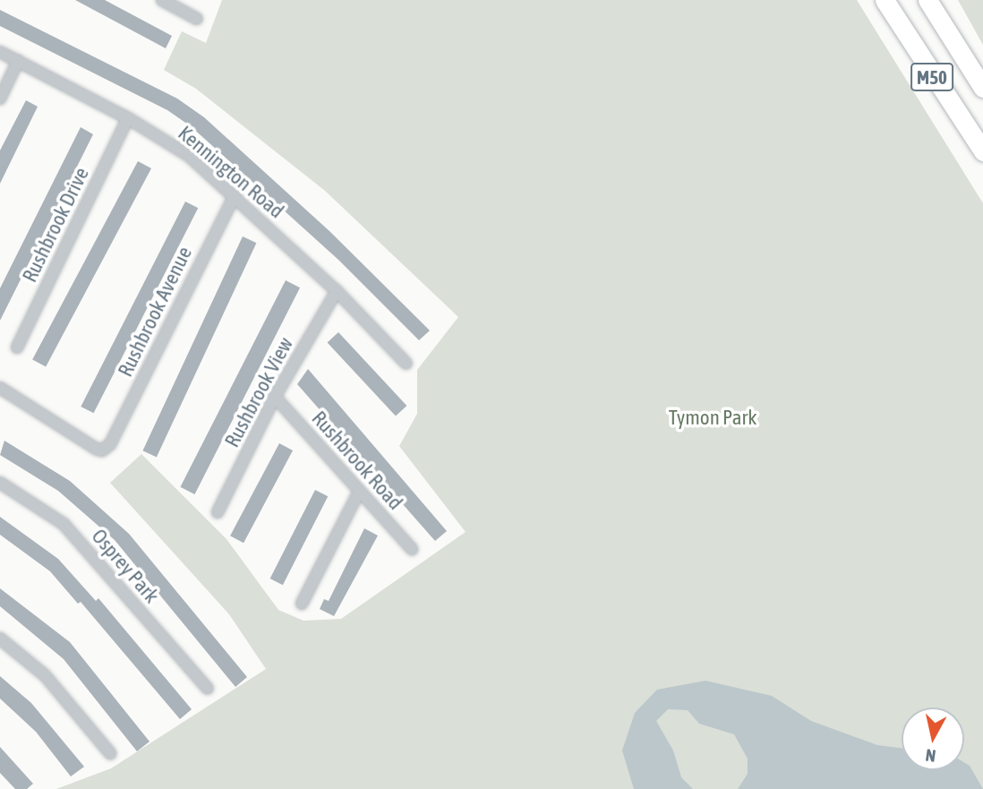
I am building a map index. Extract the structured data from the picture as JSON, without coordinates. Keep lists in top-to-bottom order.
{
  "streets": {
    "highway": ["M50"],
    "street": [
      "Kennington Road",
      "Rushbrook Drive",
      "Rushbrook Avenue",
      "Rushbrook View",
      "Rushbrook Road",
      "Osprey Park"
    ]
  },
  "crossings": [
    ["Kennington Road", "Rushbrook Drive"],
    ["Kennington Road", "Rushbrook Avenue"],
    ["Kennington Road", "Rushbrook View"],
    ["Rushbrook View", "Rushbrook Road"]
  ],
  "parks": ["Tymon Park"],
  "north": "bottom"
}
